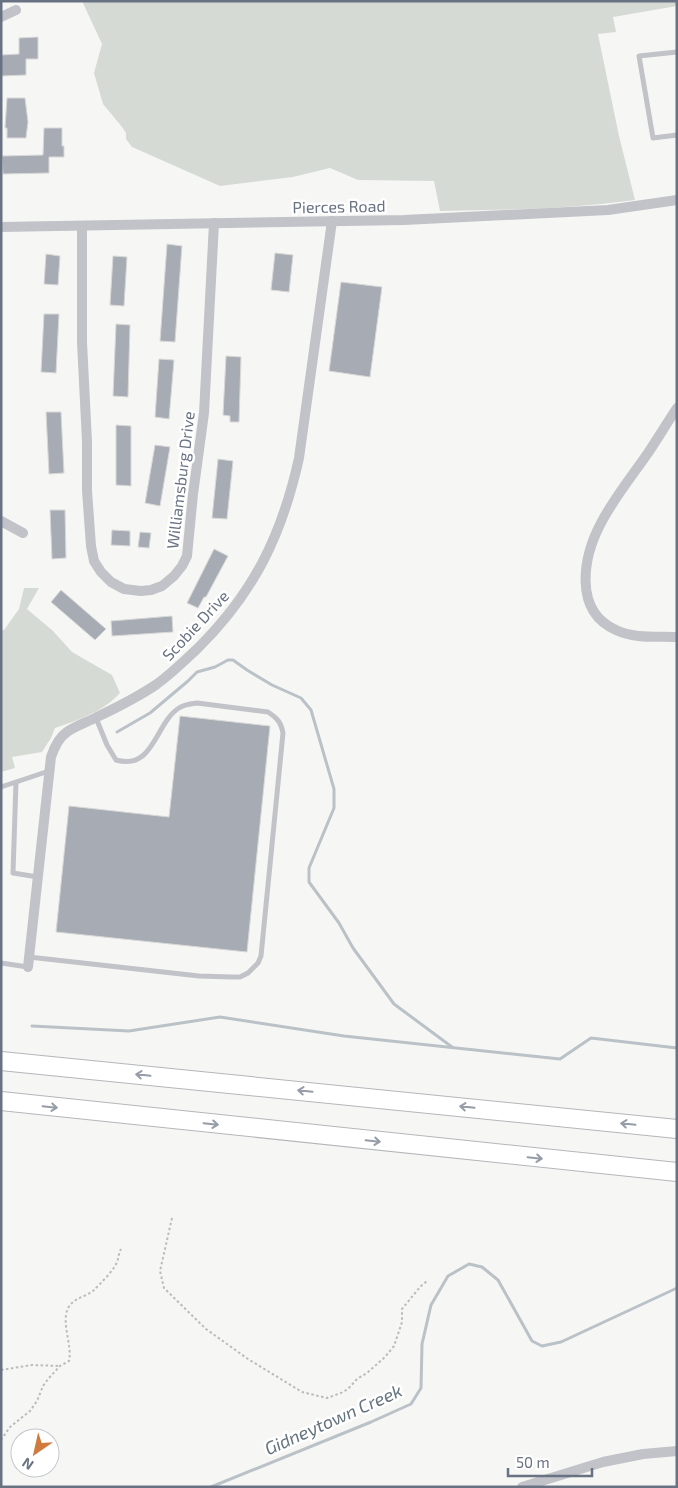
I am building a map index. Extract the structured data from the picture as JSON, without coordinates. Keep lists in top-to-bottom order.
{
  "streets": {
    "street": ["Pierces Road", "Williamsburg Drive", "Scobie Drive"]
  },
  "crossings": [
    ["Pierces Road", "Williamsburg Drive"],
    ["Pierces Road", "Scobie Drive"]
  ],
  "water": ["Gidneytown Creek"],
  "scale_bar": "50 m",
  "north": "bottom left"
}
